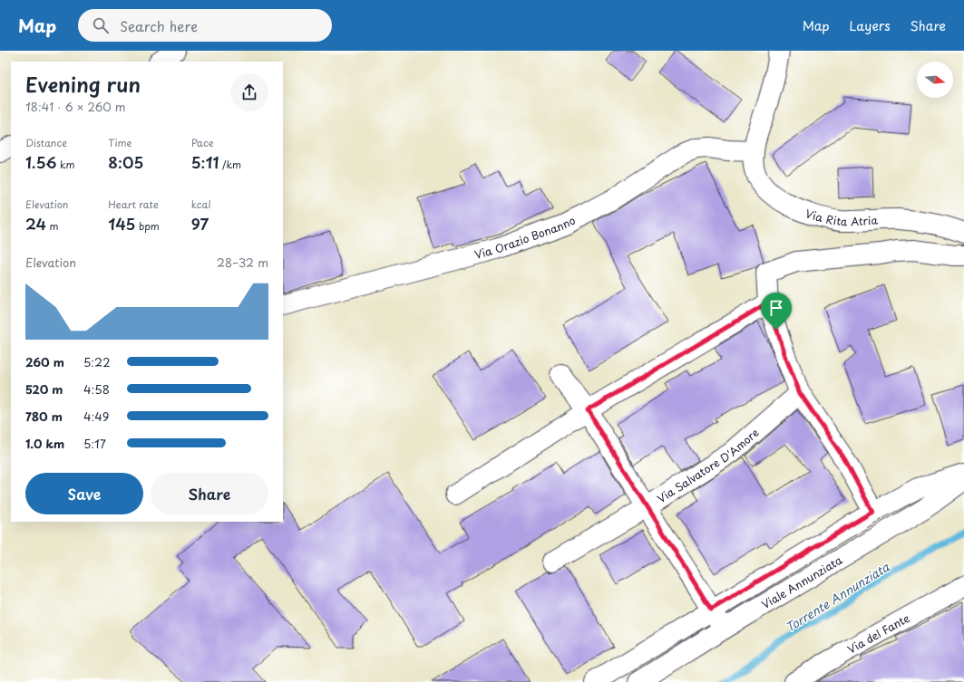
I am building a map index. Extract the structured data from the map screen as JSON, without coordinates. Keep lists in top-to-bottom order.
{
  "streets": {
    "street": [
      "Via Rita Atria",
      "Via Orazio Bonanno",
      "Via Salvatore D'Amore",
      "Viale Annunziata",
      "Via del Fante"
    ]
  },
  "crossings": [
    ["Via Rita Atria", "Via Orazio Bonanno"]
  ],
  "water": ["Torrente Annunziata"],
  "north": "right",
  "page": {
    "header": "Map",
    "search": "Search here",
    "nav": ["Map", "Layers", "Share"],
    "heading": ["Evening run", "18:41 · 6 × 260 m"],
    "stats": [
      ["Distance", "1.56 km"],
      ["Time", "8:05"],
      ["Pace", "5:11 /km"],
      ["Elevation", "24 m"],
      ["Heart rate", "145 bpm"],
      ["kcal", "97"]
    ],
    "chart": ["Elevation", "28–32 m"],
    "list": [
      {
        "name": "260 m",
        "note": "5:22"
      },
      {
        "name": "520 m",
        "note": "4:58"
      },
      {
        "name": "780 m",
        "note": "4:49"
      },
      {
        "name": "1.0 km",
        "note": "5:17"
      }
    ],
    "buttons": ["Save", "Share"]
  }
}
